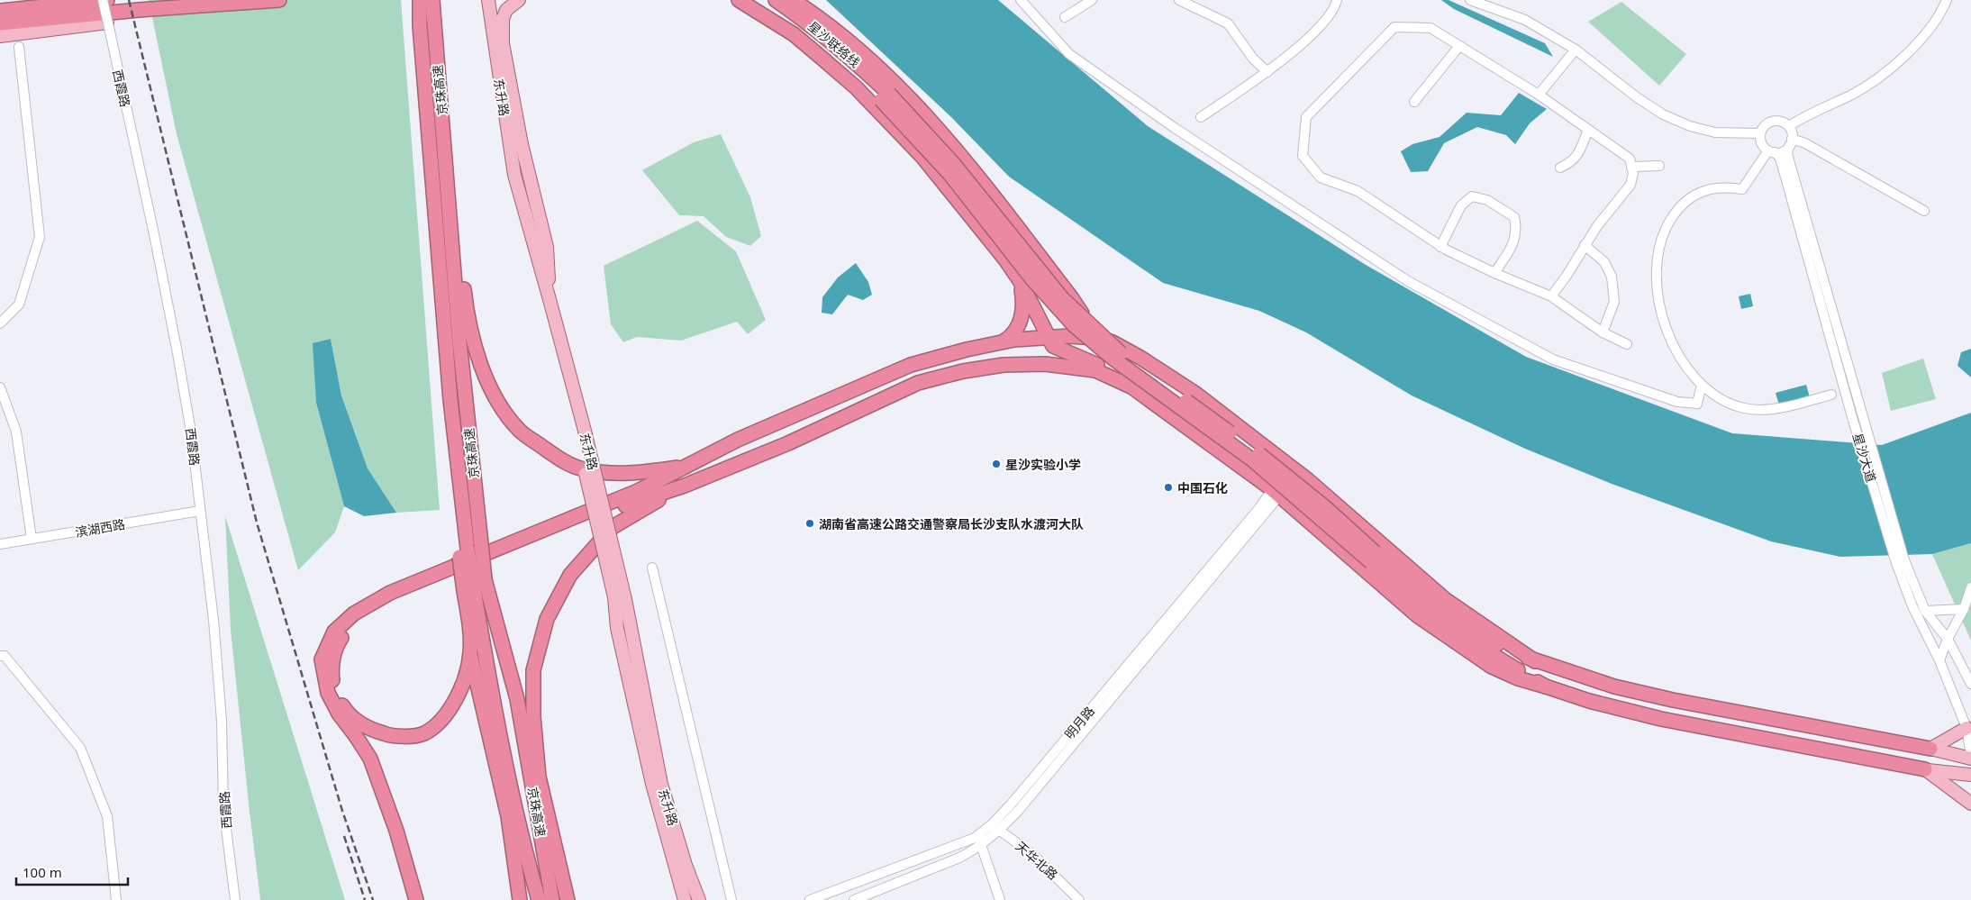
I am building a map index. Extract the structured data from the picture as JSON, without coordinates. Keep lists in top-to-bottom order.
{
  "streets": {
    "highway": ["星沙联络线", "京珠高速"],
    "main road": ["东升路"],
    "street": [
      "西霞路",
      "星沙大道",
      "滨湖西路",
      "明月路",
      "天华北路"
    ]
  },
  "crossings": [
    ["西霞路", "滨湖西路"],
    ["明月路", "天华北路"]
  ],
  "places": ["星沙实验小学", "中国石化", "湖南省高速公路交通警察局长沙支队水渡河大队"],
  "scale_bar": "100 m"
}
